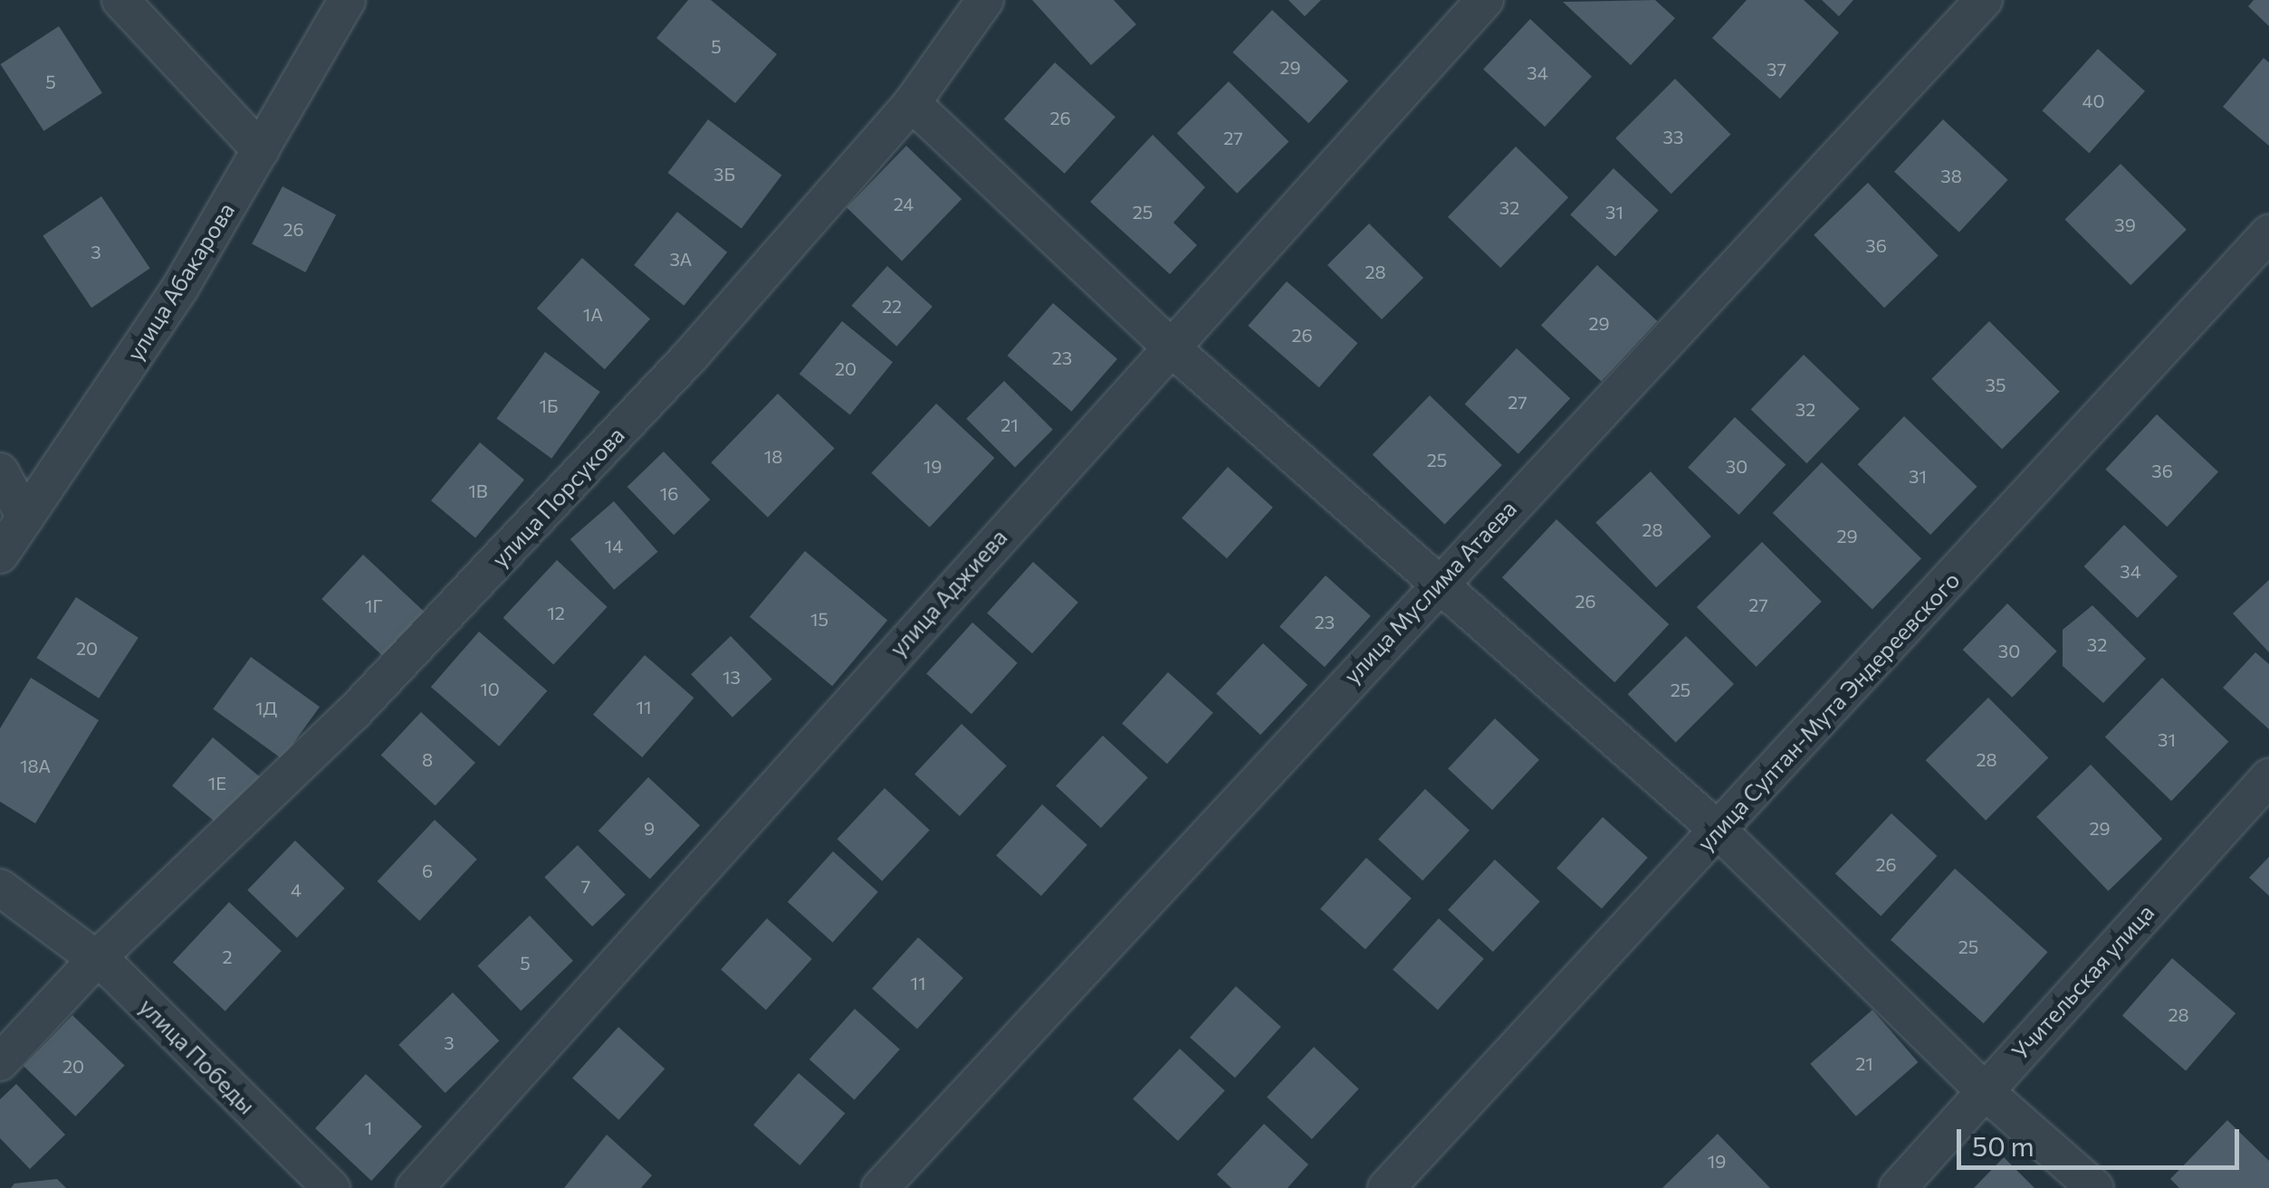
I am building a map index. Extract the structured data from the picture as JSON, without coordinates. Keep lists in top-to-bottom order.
{
  "streets": {
    "street": [
      "улица Абакарова",
      "улица Порсукова",
      "улица Муслима Атаева",
      "улица Аджиева",
      "улица Султан-Мута Эндереевского",
      "Учительская улица",
      "улица Победы"
    ]
  },
  "crossings": [
    ["улица Порсукова", "улица Победы"]
  ],
  "house_numbers": [
    "5",
    "29",
    "37",
    "34",
    "5",
    "40",
    "26",
    "33",
    "27",
    "3Б",
    "38",
    "24",
    "32",
    "25",
    "31",
    "39",
    "26",
    "36",
    "3",
    "3А",
    "28",
    "22",
    "1А",
    "29",
    "26",
    "23",
    "20",
    "35",
    "27",
    "1Б",
    "32",
    "21",
    "18",
    "25",
    "19",
    "30",
    "36",
    "31",
    "1В",
    "16",
    "28",
    "29",
    "14",
    "34",
    "26",
    "27",
    "1Г",
    "12",
    "15",
    "23",
    "32",
    "20",
    "30",
    "13",
    "10",
    "25",
    "11",
    "1Д",
    "31",
    "8",
    "28",
    "18А",
    "1Е",
    "9",
    "29",
    "26",
    "6",
    "7",
    "4",
    "25",
    "2",
    "5",
    "11",
    "28",
    "3",
    "21",
    "20",
    "1",
    "19"
  ],
  "scale_bar": "50 m"
}
